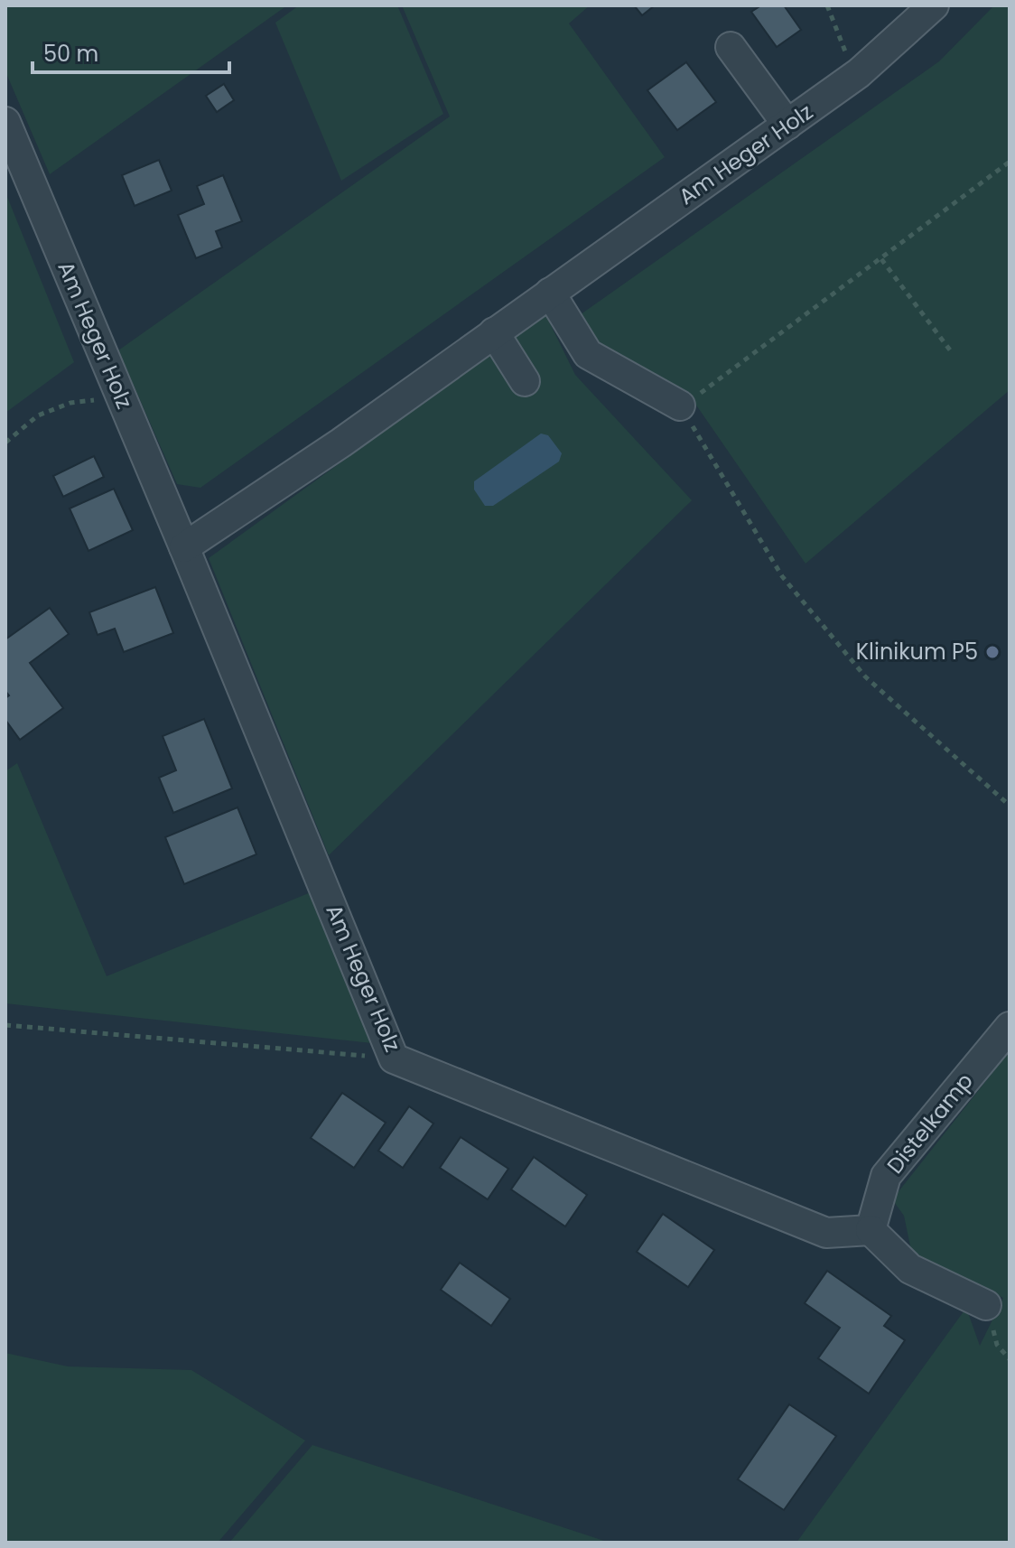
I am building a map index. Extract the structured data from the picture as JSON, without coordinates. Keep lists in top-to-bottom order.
{
  "streets": {
    "street": ["Am Heger Holz", "Distelkamp"]
  },
  "crossings": [
    ["Am Heger Holz", "Distelkamp"]
  ],
  "places": ["Klinikum P5"],
  "scale_bar": "50 m"
}
